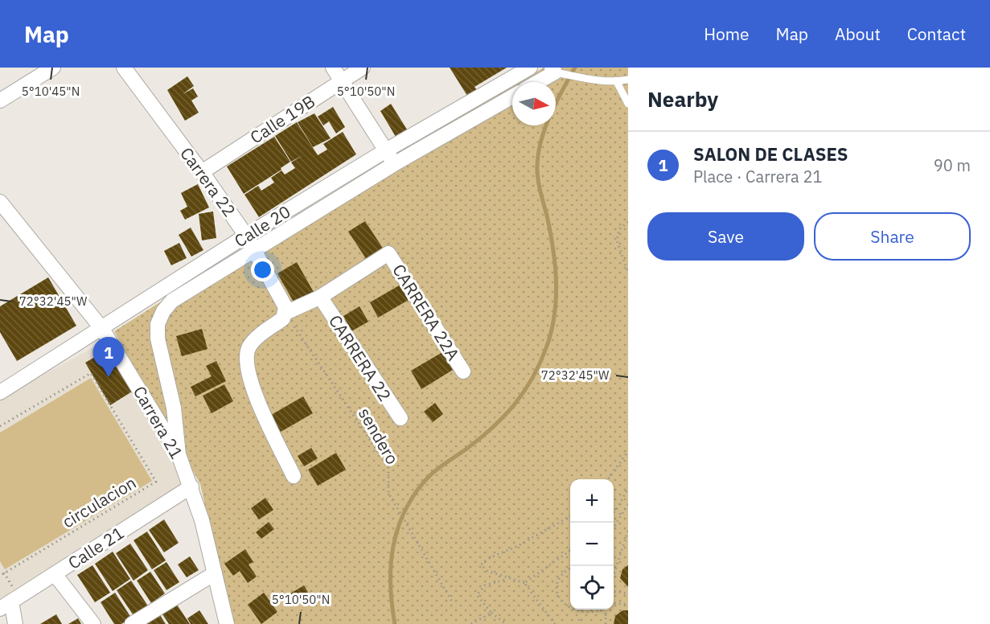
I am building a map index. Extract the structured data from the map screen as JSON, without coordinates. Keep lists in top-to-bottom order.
{
  "streets": {
    "street": [
      "Calle 19B",
      "Carrera 22",
      "Calle 20",
      "CARRERA 22A",
      "CARRERA 22",
      "Carrera 21",
      "Calle 21"
    ],
    "path": ["sendero", "circulacion"]
  },
  "crossings": [
    ["Calle 19B", "Carrera 22"],
    ["Carrera 22", "Calle 20"],
    ["Carrera 22", "sendero"],
    ["Calle 20", "Carrera 21"],
    ["CARRERA 22A", "CARRERA 22"],
    ["Carrera 21", "Calle 21"]
  ],
  "north": "right",
  "page": {
    "header": "Map",
    "nav": [
      "Home",
      "Map",
      "About",
      "Contact"
    ],
    "heading": "Nearby",
    "list": [
      {
        "mark": "1",
        "name": "SALON DE CLASES",
        "note": "Place · Carrera 21",
        "value": "90 m"
      }
    ],
    "buttons": ["Save", "Share"],
    "pins": "1",
    "map_buttons": ["+", "−"]
  },
  "coordinates": ["5°10'45\"N", "5°10'50\"N", "72°32'45\"W"]
}
